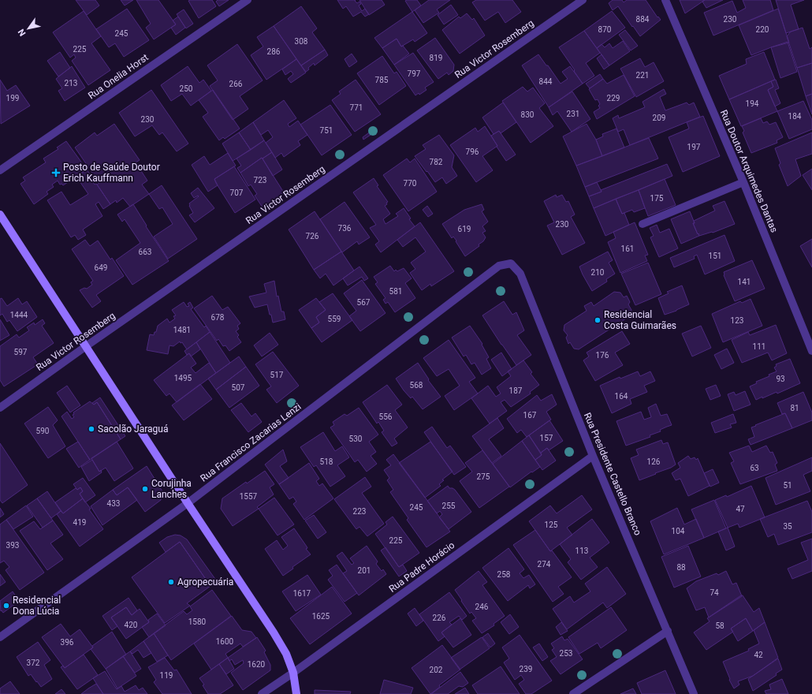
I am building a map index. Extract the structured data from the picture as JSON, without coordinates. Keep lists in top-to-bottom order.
{
  "streets": {
    "street": [
      "Rua Victor Rosemberg",
      "Rua Onelia Horst",
      "Rua Doutor Arquimedes Dantas",
      "Rua Francisco Zacarias Lenzi",
      "Rua Presidente Castello Branco",
      "Rua Padre Horácio"
    ]
  },
  "crossings": [
    ["Rua Francisco Zacarias Lenzi", "Rua Presidente Castello Branco"],
    ["Rua Presidente Castello Branco", "Rua Padre Horácio"]
  ],
  "places": {
    "health": ["Posto de Saúde Doutor Erich Kauffmann"],
    "other": [
      "Residencial Costa Guimarães",
      "Sacolão Jaraguá",
      "Corujinha Lanches",
      "Agropecuária",
      "Residencial Dona Lúcia"
    ]
  },
  "house_numbers": [
    "884",
    "230",
    "870",
    "220",
    "245",
    "308",
    "225",
    "286",
    "819",
    "797",
    "221",
    "785",
    "844",
    "213",
    "266",
    "250",
    "199",
    "229",
    "194",
    "771",
    "231",
    "830",
    "184",
    "209",
    "230",
    "751",
    "197",
    "796",
    "782",
    "723",
    "770",
    "707",
    "175",
    "230",
    "736",
    "619",
    "726",
    "161",
    "663",
    "151",
    "649",
    "210",
    "141",
    "581",
    "567",
    "1444",
    "678",
    "559",
    "123",
    "1481",
    "111",
    "597",
    "176",
    "517",
    "1495",
    "93",
    "568",
    "507",
    "187",
    "164",
    "81",
    "167",
    "556",
    "590",
    "157",
    "530",
    "518",
    "126",
    "63",
    "275",
    "51",
    "1557",
    "433",
    "255",
    "245",
    "47",
    "223",
    "419",
    "125",
    "35",
    "104",
    "225",
    "393",
    "113",
    "274",
    "88",
    "201",
    "258",
    "74",
    "1617",
    "246",
    "1625",
    "226",
    "1580",
    "420",
    "58",
    "1600",
    "396",
    "253",
    "42",
    "372",
    "1620",
    "239",
    "202",
    "119"
  ],
  "north": "bottom left"
}
